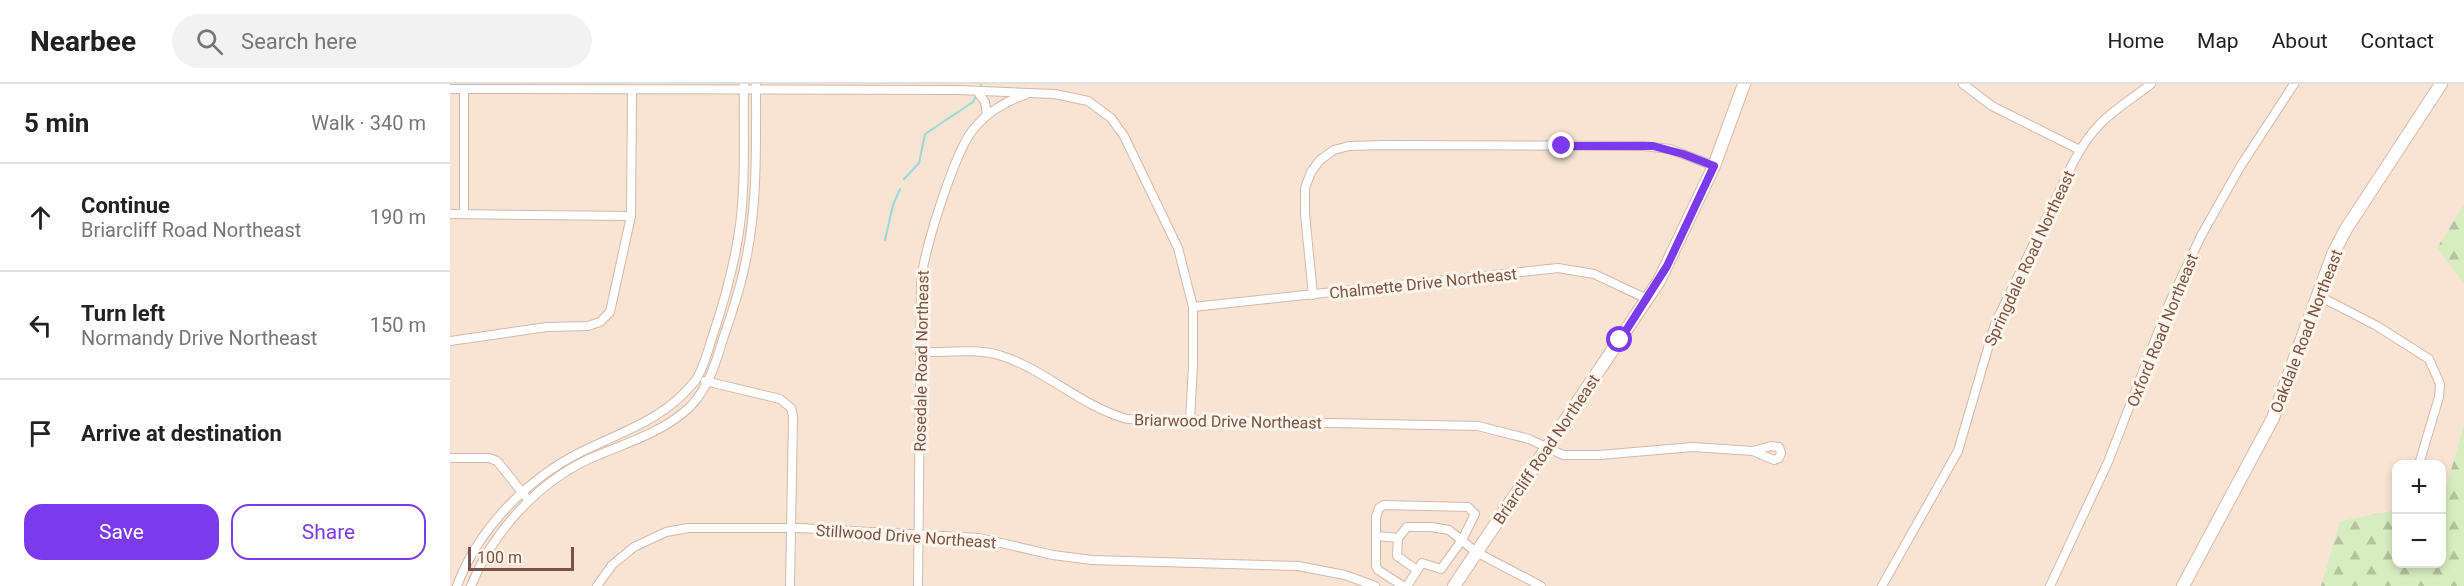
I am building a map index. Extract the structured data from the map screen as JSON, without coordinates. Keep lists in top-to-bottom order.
{
  "streets": {
    "main road": ["Oakdale Road Northeast", "Briarcliff Road Northeast"],
    "street": [
      "Springdale Road Northeast",
      "Chalmette Drive Northeast",
      "Oxford Road Northeast",
      "Rosedale Road Northeast",
      "Briarwood Drive Northeast",
      "Stillwood Drive Northeast"
    ]
  },
  "crossings": [
    ["Chalmette Drive Northeast", "Briarcliff Road Northeast"],
    ["Rosedale Road Northeast", "Briarwood Drive Northeast"],
    ["Rosedale Road Northeast", "Stillwood Drive Northeast"],
    ["Briarwood Drive Northeast", "Briarcliff Road Northeast"]
  ],
  "scale_bar": "100 m",
  "page": {
    "header": "Nearbee",
    "search": "Search here",
    "nav": [
      "Home",
      "Map",
      "About",
      "Contact"
    ],
    "heading": ["5 min", "Walk · 340 m"],
    "list": [
      ["Continue", "Briarcliff Road Northeast", "190 m"],
      ["Turn left", "Normandy Drive Northeast", "150 m"],
      "Arrive at destination"
    ],
    "map_buttons": ["+", "−"],
    "buttons": ["Save", "Share"],
    "scale": "100 m"
  }
}
